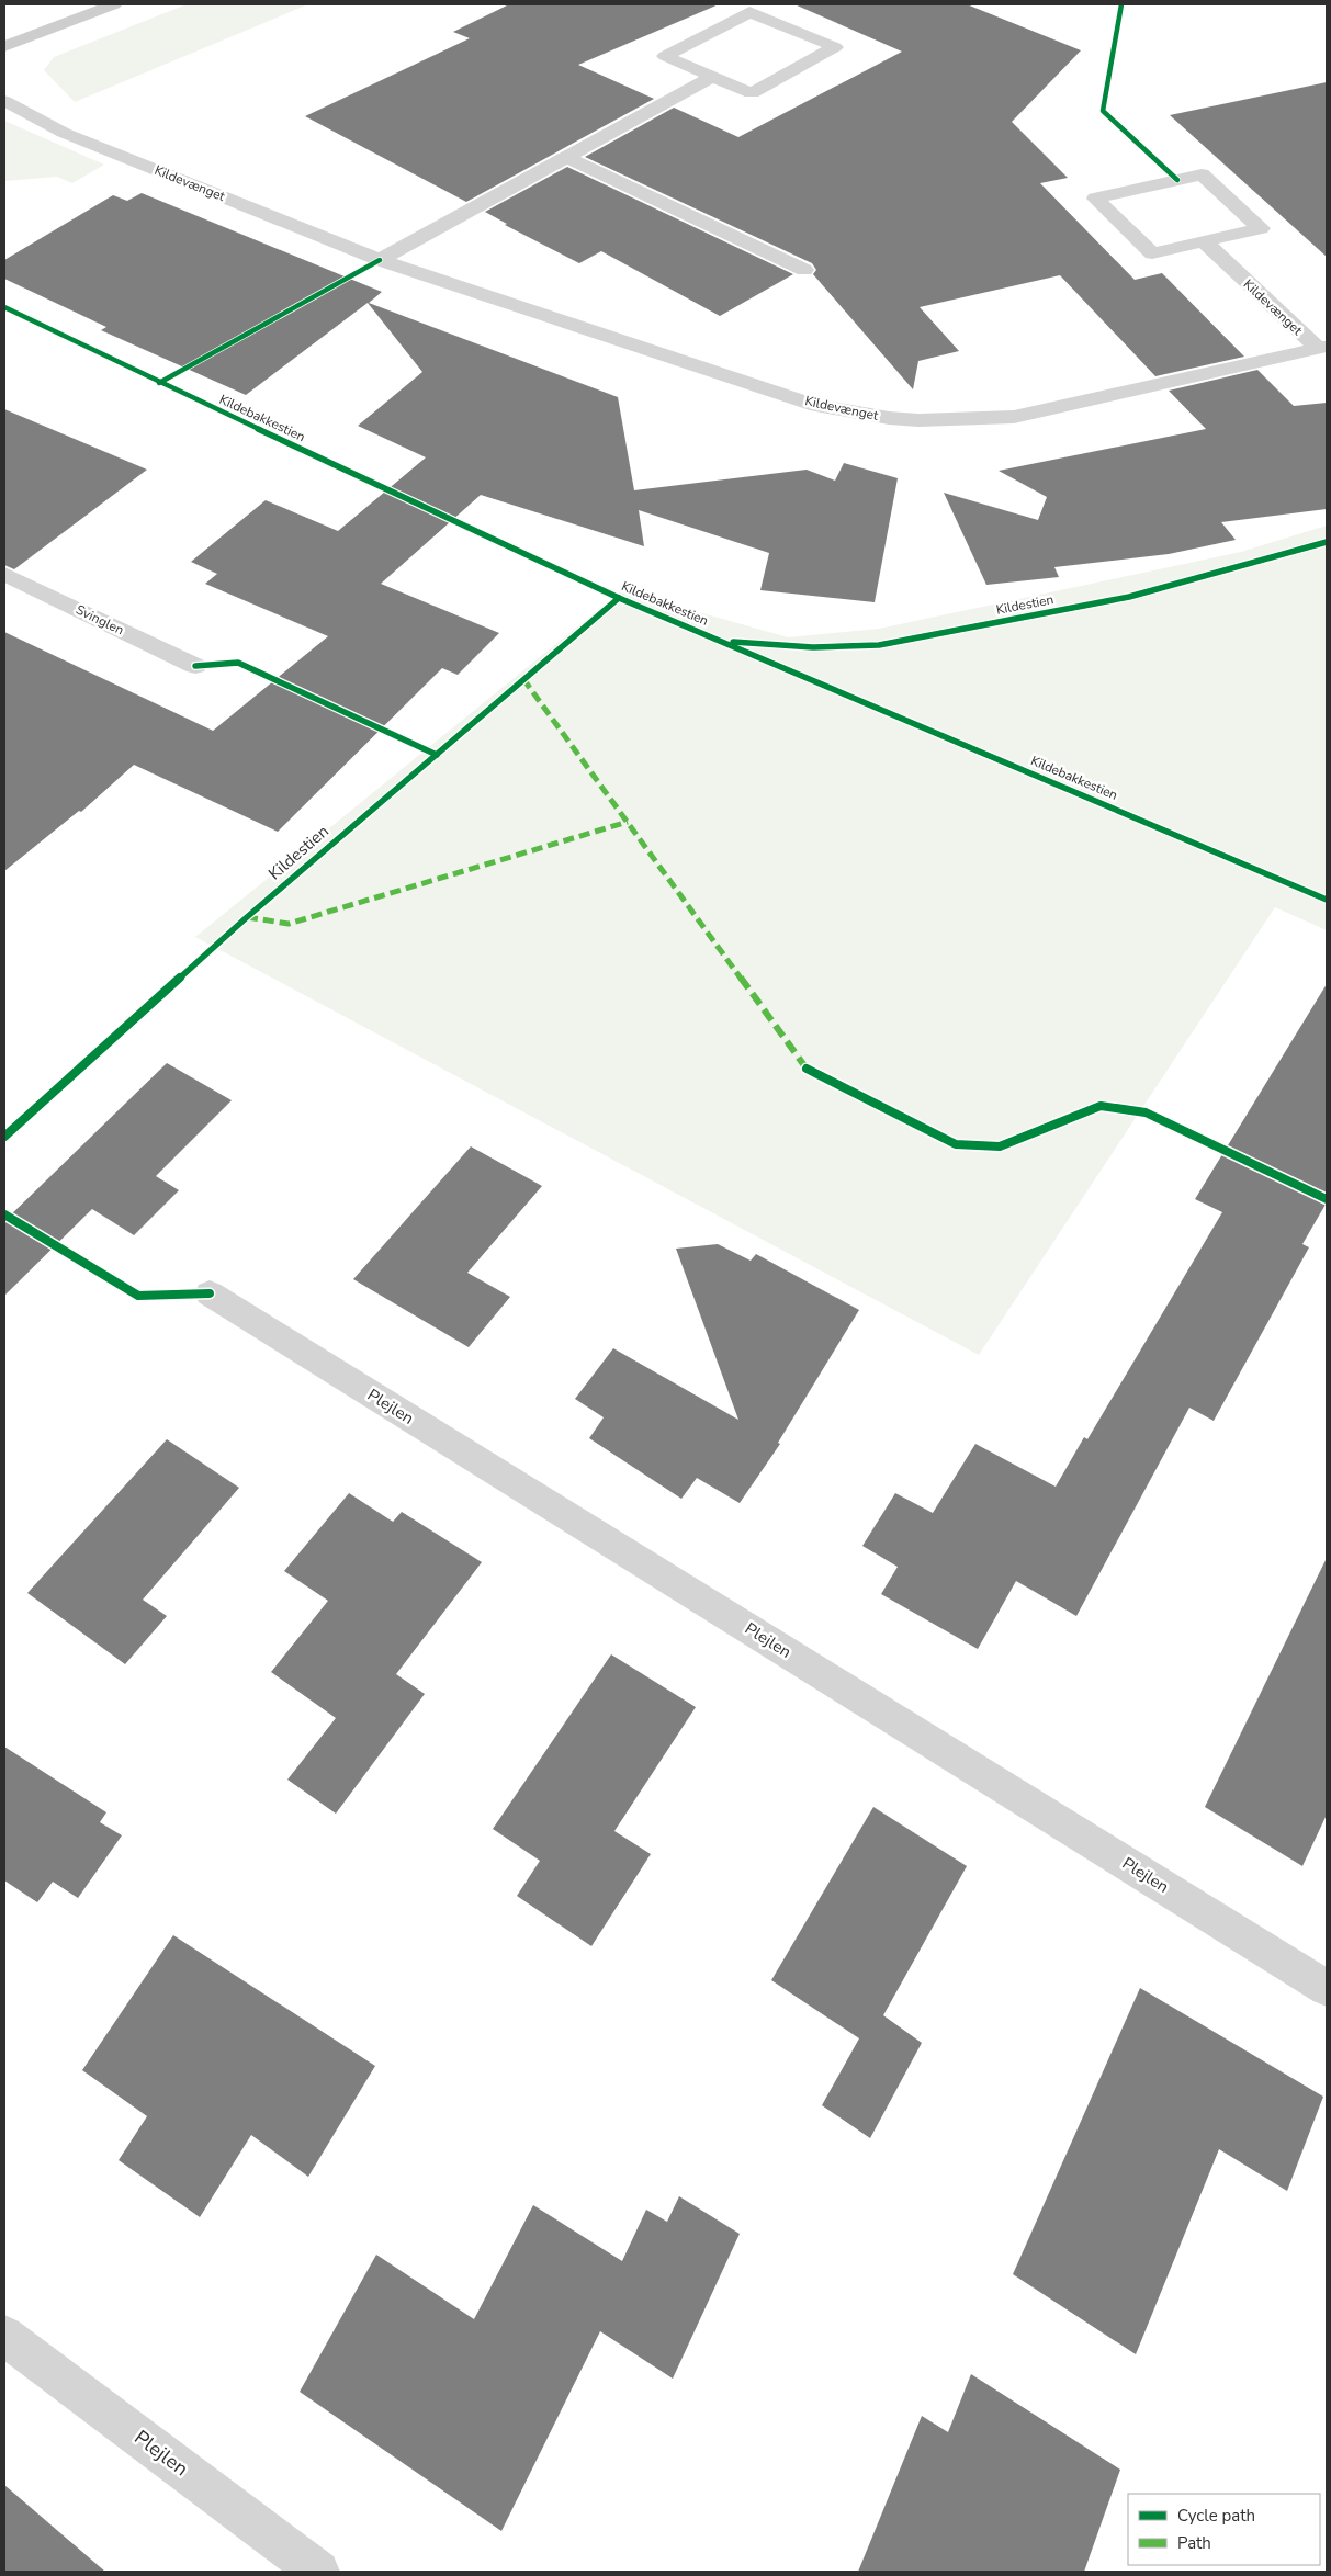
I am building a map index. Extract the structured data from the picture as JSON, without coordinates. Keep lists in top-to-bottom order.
{
  "streets": {
    "street": ["Kildevænget", "Svinglen", "Plejlen"],
    "cycle path": ["Kildebakkestien", "Kildestien"]
  },
  "legend": ["Cycle path", "Path"]
}
